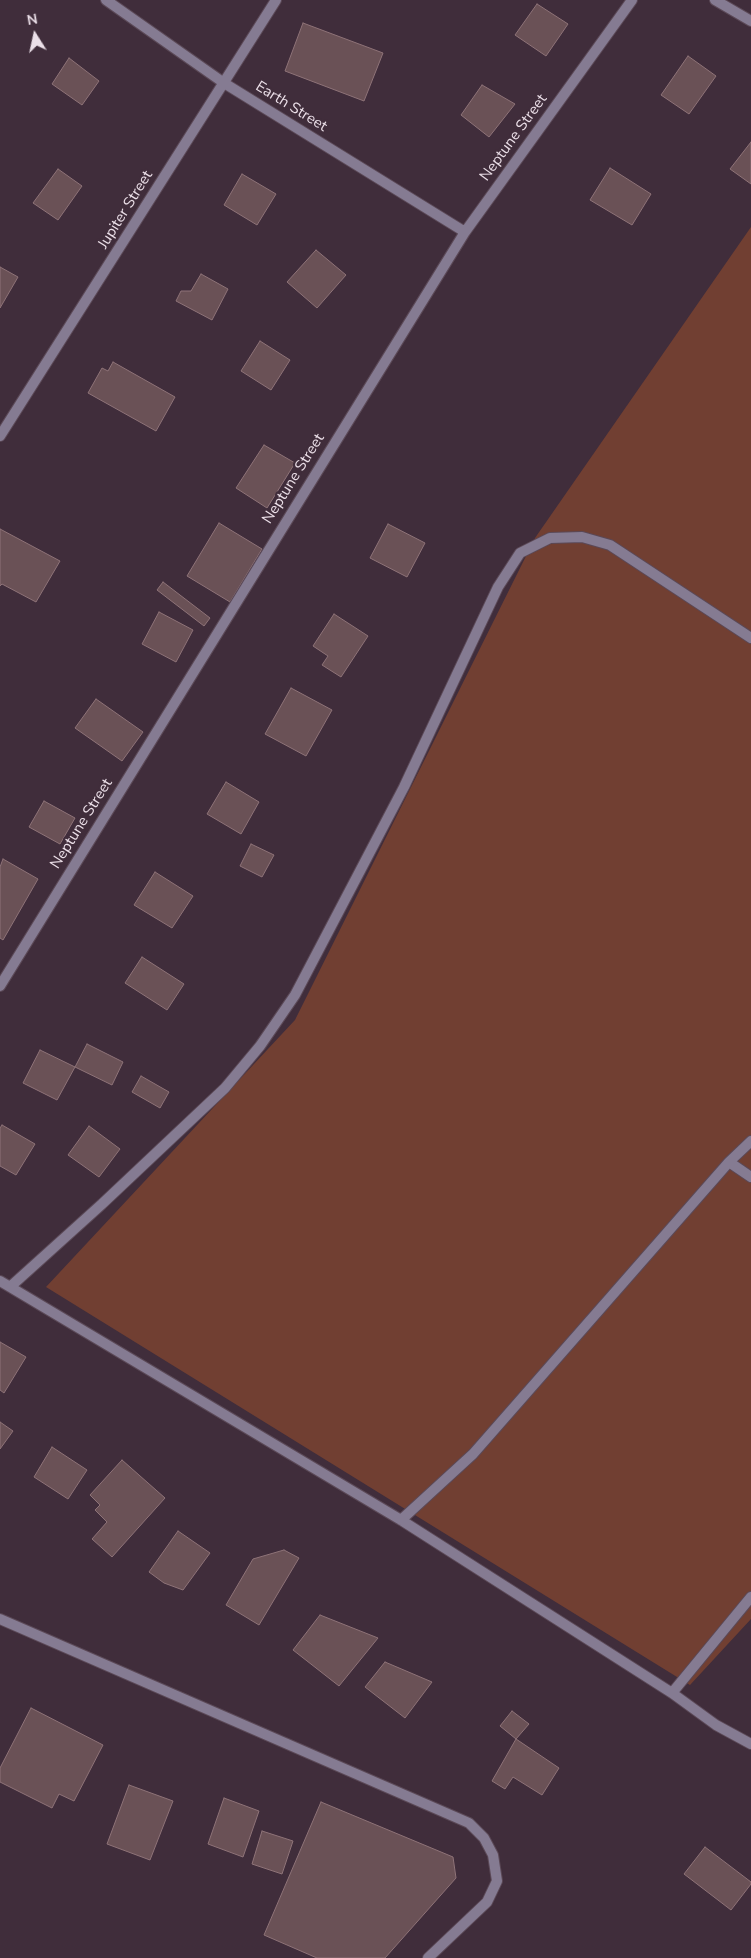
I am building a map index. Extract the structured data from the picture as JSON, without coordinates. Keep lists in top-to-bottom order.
{
  "streets": {
    "street": ["Earth Street", "Neptune Street", "Jupiter Street"]
  },
  "crossings": [
    ["Earth Street", "Neptune Street"],
    ["Earth Street", "Jupiter Street"]
  ],
  "north": "top"
}
